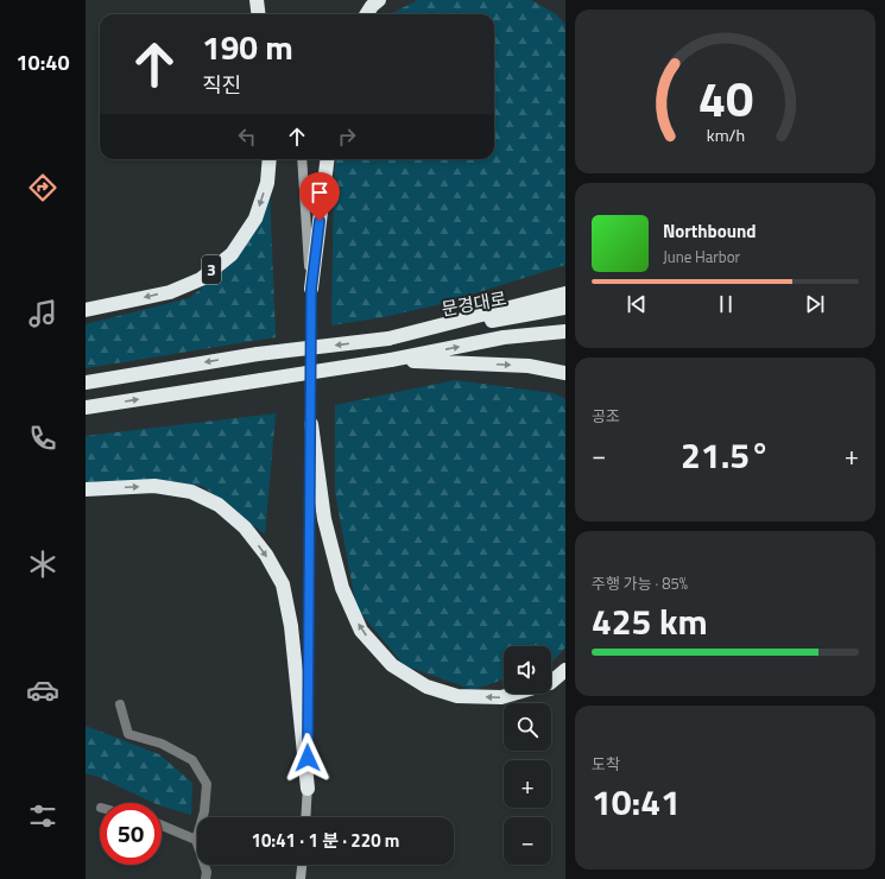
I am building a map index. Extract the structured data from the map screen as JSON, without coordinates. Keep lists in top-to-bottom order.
{
  "streets": {
    "highway": ["3", "문경대로"]
  },
  "page": {
    "tabs": "10:40",
    "turn": ["190 m", "직진"],
    "song": ["Northbound", "June Harbor"],
    "tile": [
      "공조",
      ["주행 가능 · 85%", "425 km"],
      ["도착", "10:41"]
    ],
    "heat": ["−", "21.5°", "+"],
    "map_buttons": ["+", "−"],
    "limit": "50",
    "trip": "10:41 · 1 분 · 220 m",
    "gauge": ["40", "km/h"]
  }
}
